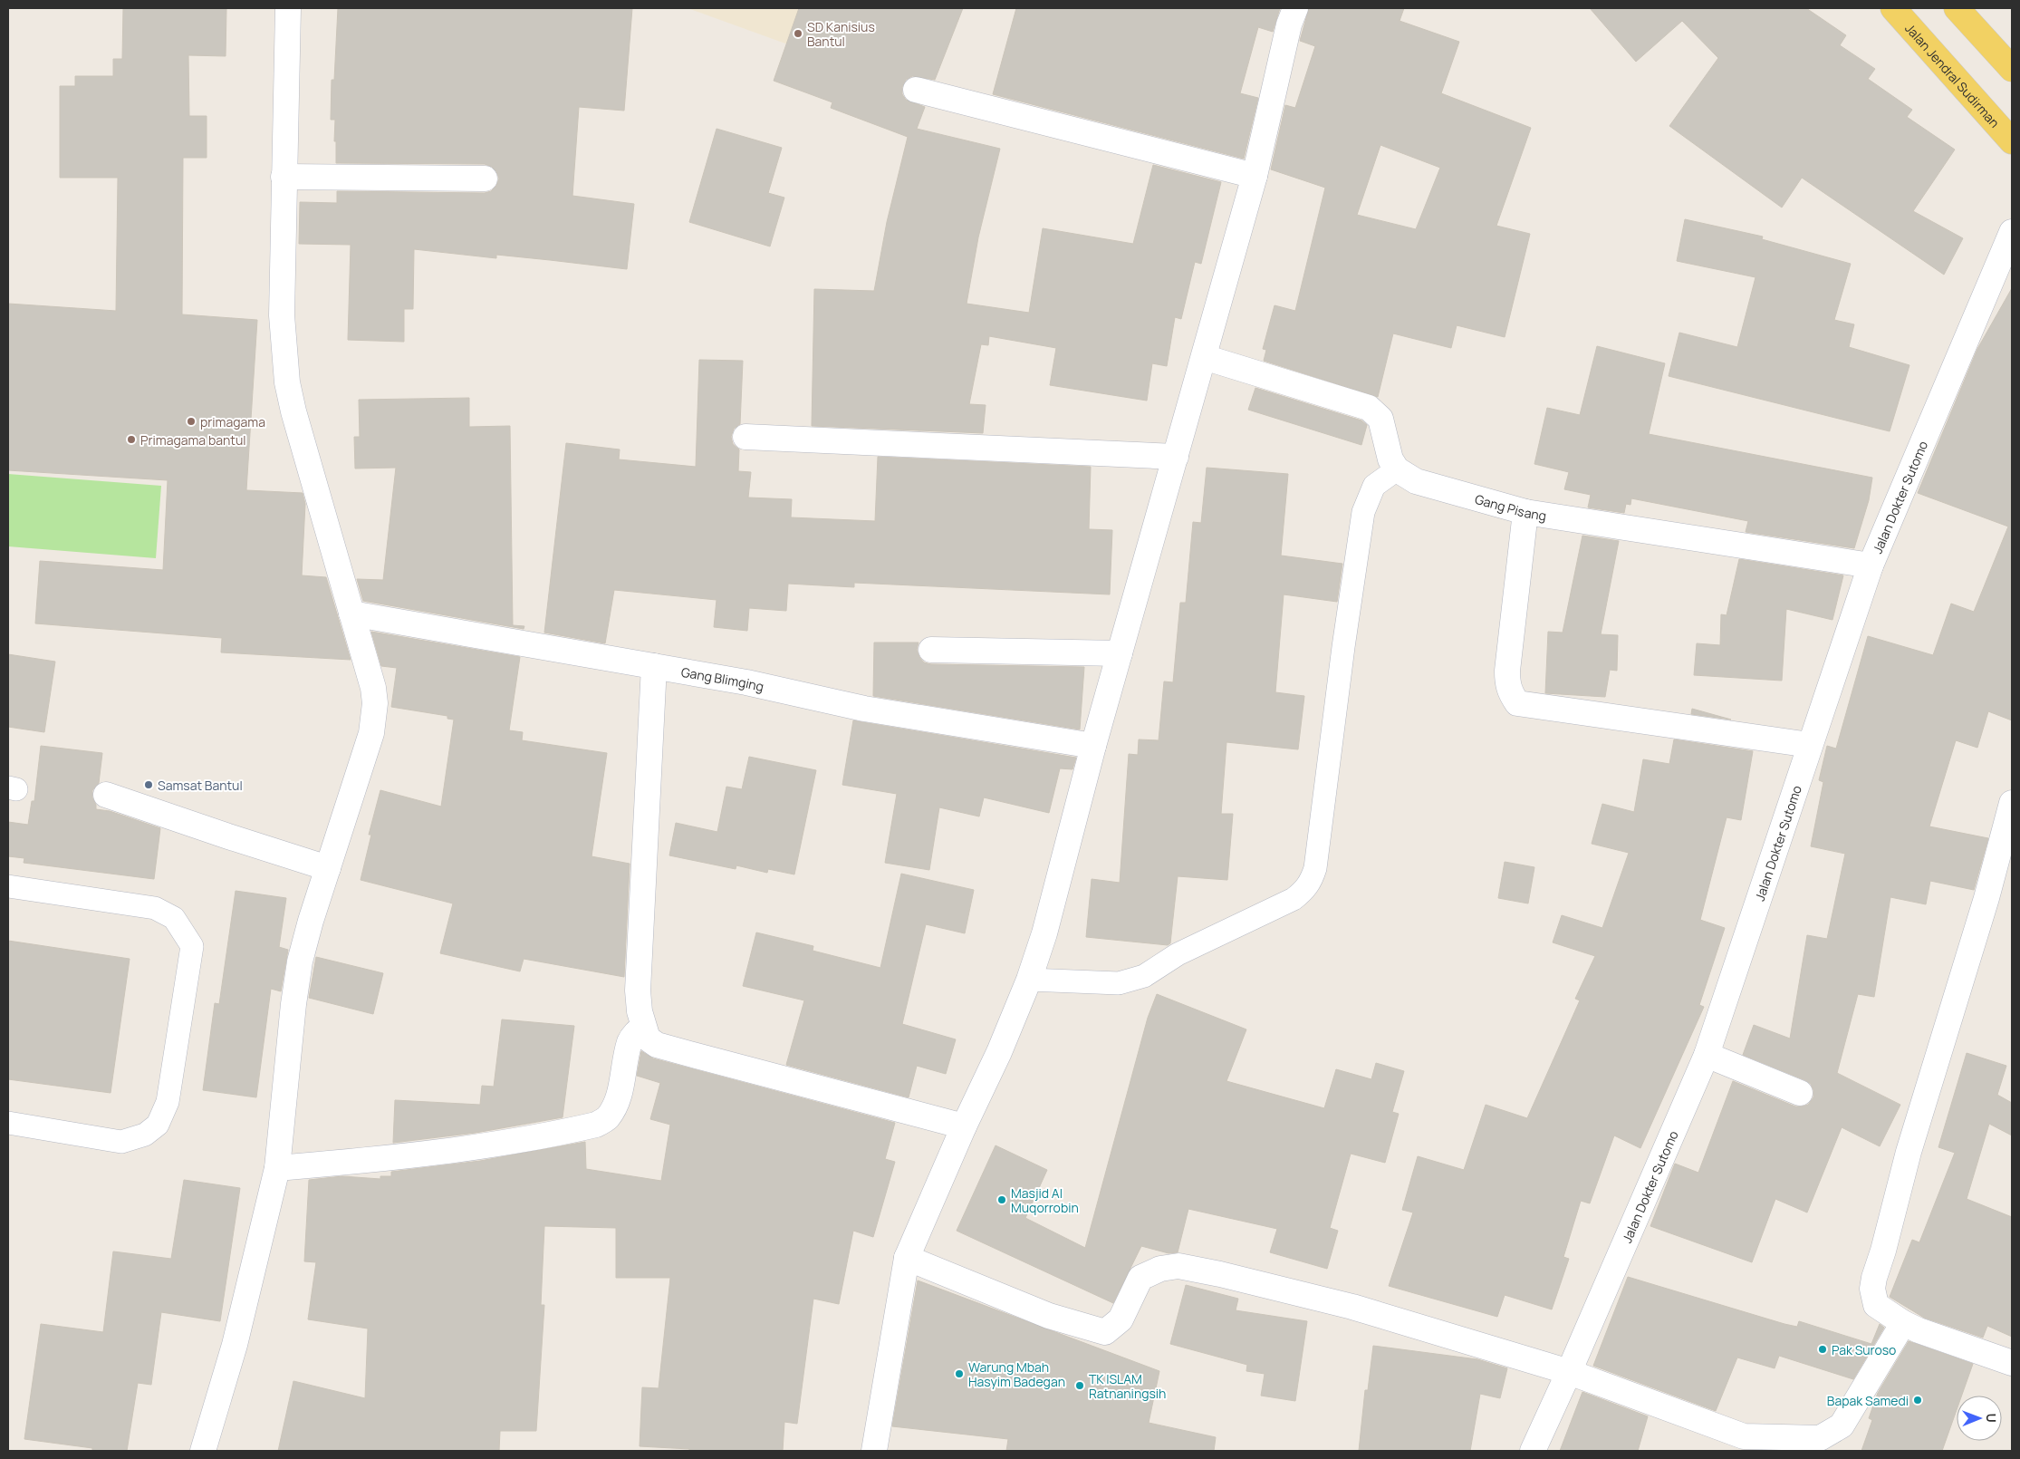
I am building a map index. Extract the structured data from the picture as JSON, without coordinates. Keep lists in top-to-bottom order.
{
  "streets": {
    "main road": ["Jalan Jendral Sudirman"],
    "street": ["Jalan Dokter Sutomo", "Gang Pisang", "Gang Blimging"]
  },
  "crossings": [
    ["Jalan Dokter Sutomo", "Gang Pisang"]
  ],
  "places": [
    "SD Kanisius Bantul",
    "primagama",
    "Primagama bantul",
    "Samsat Bantul",
    "Masjid Al Muqorrobin",
    "Pak Suroso",
    "Warung Mbah Hasyim Badegan",
    "TK ISLAM Ratnaningsih",
    "Bapak Samedi"
  ],
  "north": "right"
}
